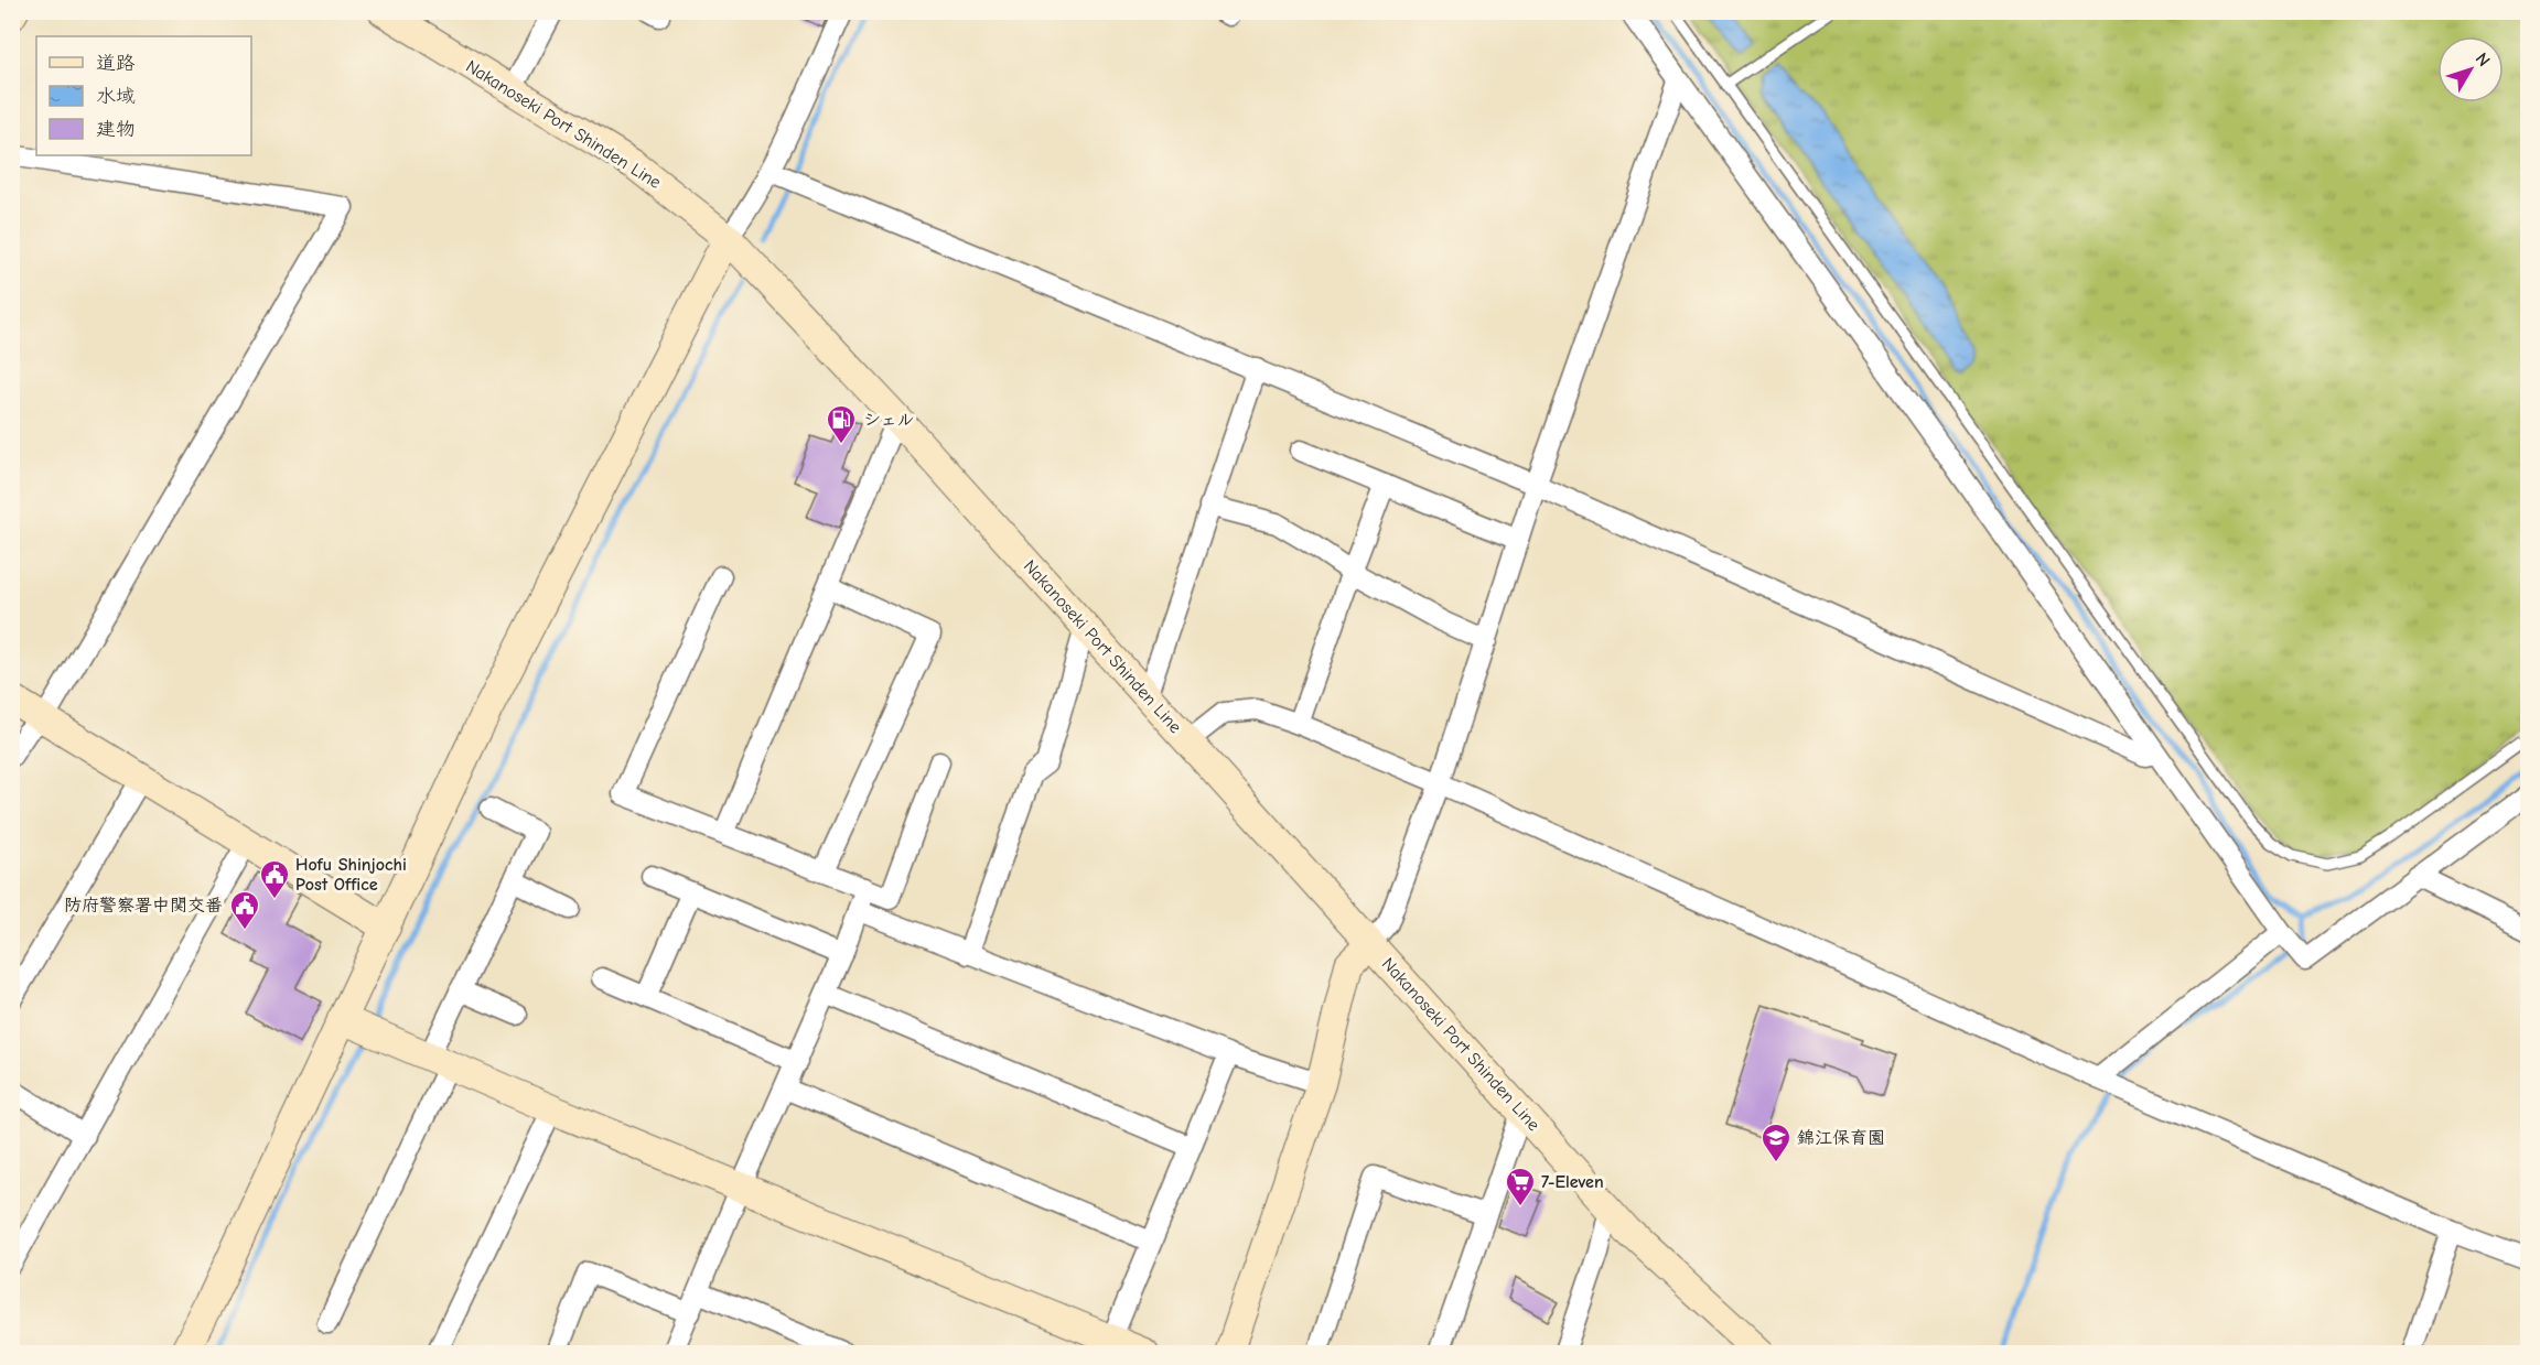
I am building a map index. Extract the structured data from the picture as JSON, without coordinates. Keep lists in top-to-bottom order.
{
  "streets": {
    "street": ["Nakanoseki Port Shinden Line"]
  },
  "places": {
    "fuel station": ["シェル"],
    "public building": ["Hofu Shinjochi Post Office", "防府警察署中関交番"],
    "school or university": ["錦江保育園"],
    "supermarket": ["7-Eleven"]
  },
  "legend": ["道路", "水域", "建物"],
  "north": "top right"
}
